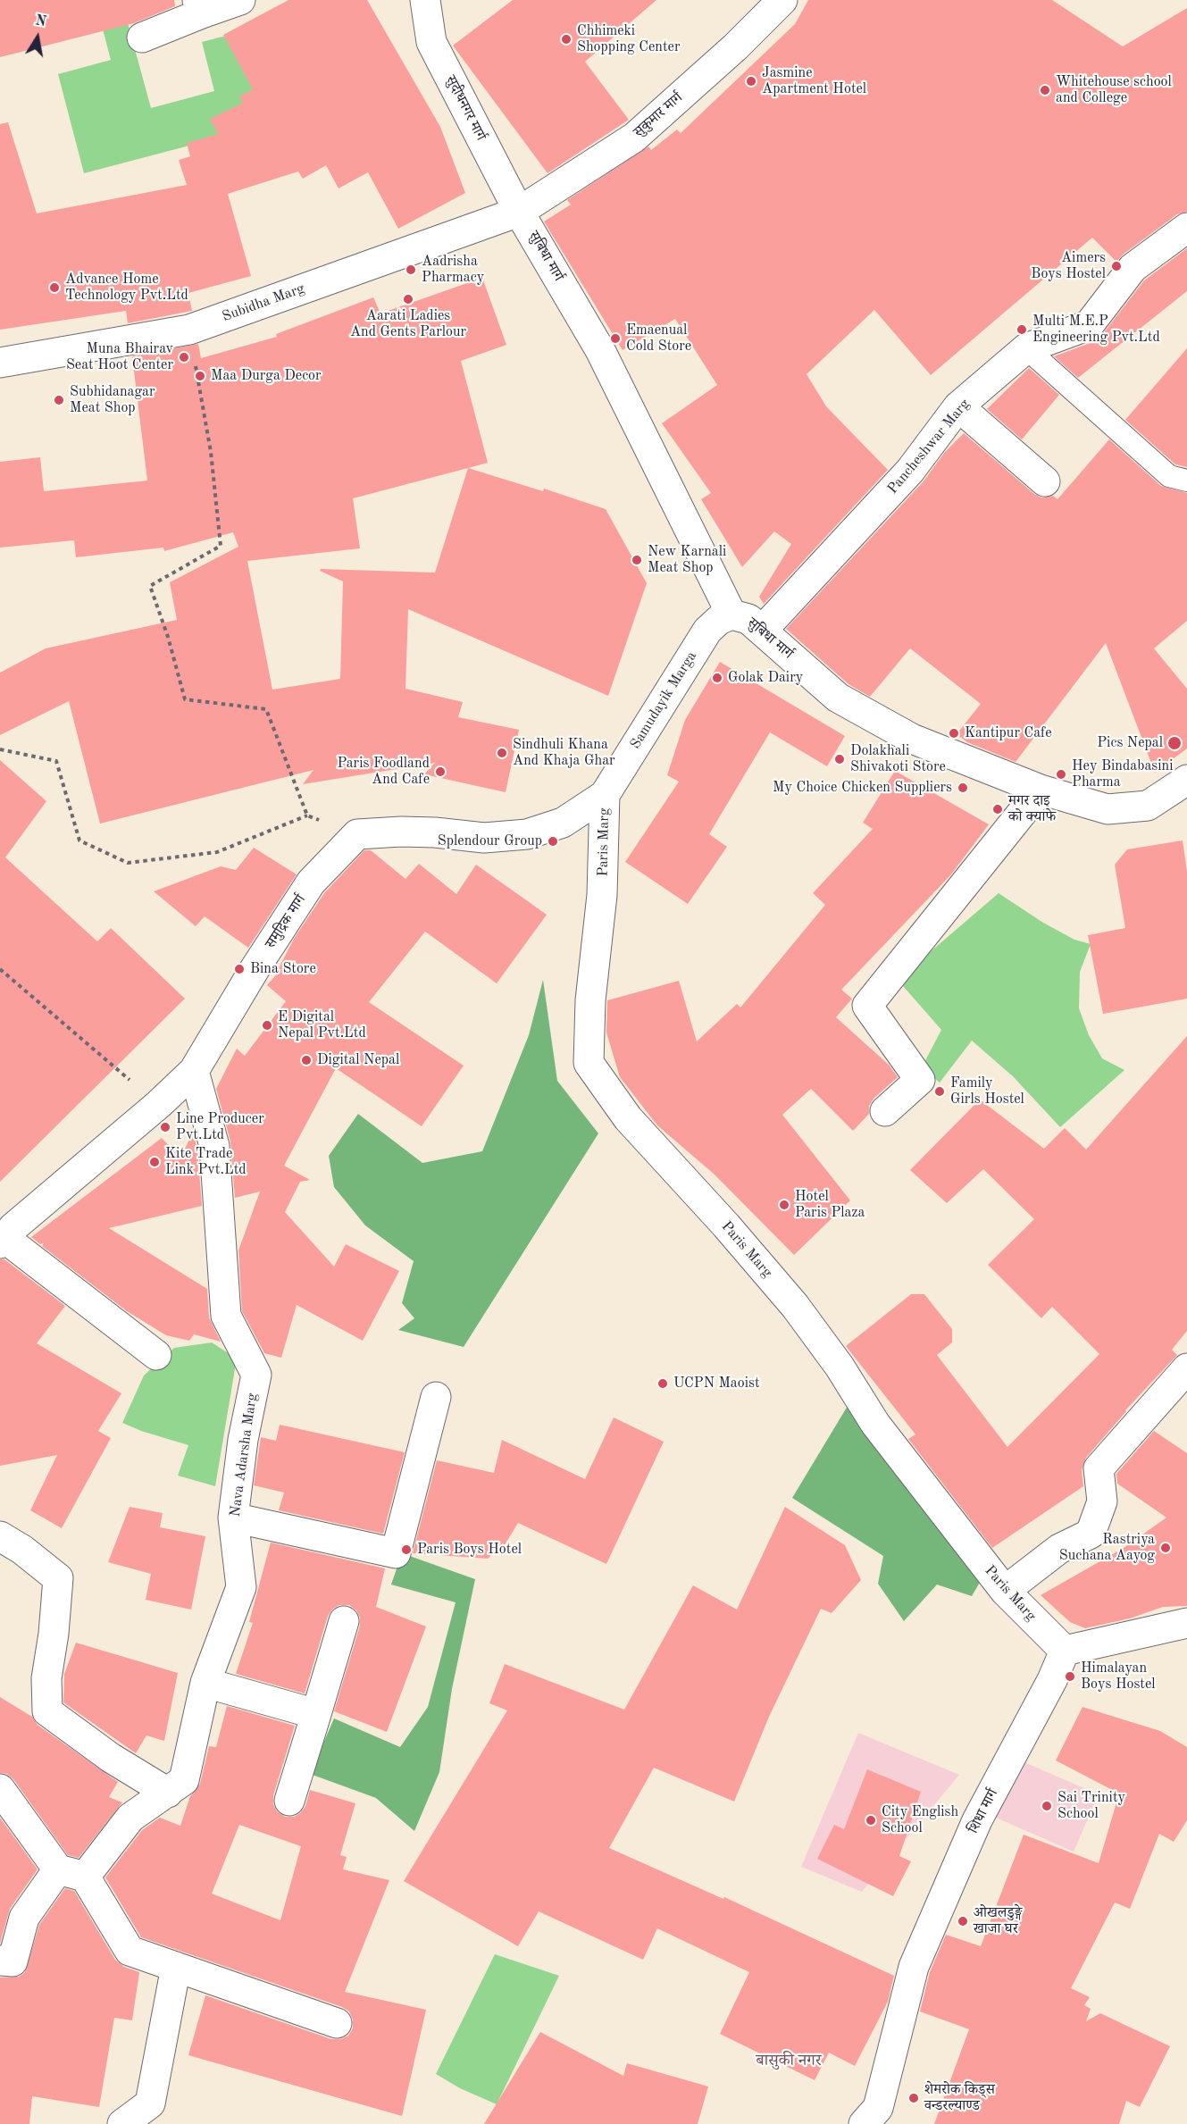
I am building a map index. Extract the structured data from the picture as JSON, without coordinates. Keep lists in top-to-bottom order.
{
  "streets": {
    "street": [
      "सुदीधनगर मार्ग",
      "सुकुमार मार्ग",
      "सुबिधा मार्ग",
      "Subidha Marg",
      "Pancheshwar Marg",
      "Samudayik Marga",
      "Paris Marg",
      "समुद्रिक मार्ग",
      "Nava Adarsha Marg",
      "शिधा मार्ग"
    ]
  },
  "crossings": [
    ["सुदीधनगर मार्ग", "सुकुमार मार्ग"],
    ["सुदीधनगर मार्ग", "सुबिधा मार्ग"],
    ["सुदीधनगर मार्ग", "Subidha Marg"],
    ["सुकुमार मार्ग", "सुबिधा मार्ग"],
    ["सुकुमार मार्ग", "Subidha Marg"],
    ["सुबिधा मार्ग", "Subidha Marg"],
    ["सुबिधा मार्ग", "Pancheshwar Marg"],
    ["सुबिधा मार्ग", "Samudayik Marga"],
    ["Samudayik Marga", "Paris Marg"],
    ["Paris Marg", "शिधा मार्ग"],
    ["समुद्रिक मार्ग", "Nava Adarsha Marg"]
  ],
  "districts": ["बासुकी नगर"],
  "places": [
    "Chhimeki Shopping Center",
    "Jasmine Apartment Hotel",
    "Whitehouse school and College",
    "Aimers Boys Hostel",
    "Aadrisha Pharmacy",
    "Advance Home Technology Pvt.Ltd",
    "Aarati Ladies And Gents Parlour",
    "Multi M.E.P Engineering Pvt.Ltd",
    "Emaenual Cold Store",
    "Muna Bhairav Seat Hoot Center",
    "Maa Durga Decor",
    "Subhidanagar Meat Shop",
    "New Karnali Meat Shop",
    "Golak Dairy",
    "Kantipur Cafe",
    "Pics Nepal",
    "Sindhuli Khana And Khaja Ghar",
    "Dolakhali Shivakoti Store",
    "Paris Foodland And Cafe",
    "Hey Bindabasini Pharma",
    "My Choice Chicken Suppliers",
    "मगर दाइ को क्याफे",
    "Splendour Group",
    "Bina Store",
    "E Digital Nepal Pvt.Ltd",
    "Digital Nepal",
    "Family Girls Hostel",
    "Line Producer Pvt.Ltd",
    "Kite Trade Link Pvt.Ltd",
    "Hotel Paris Plaza",
    "UCPN Maoist",
    "Rastriya Suchana Aayog",
    "Paris Boys Hotel",
    "Himalayan Boys Hostel",
    "Sai Trinity School",
    "City English School",
    "ओखलडुङ्गे खाजा घर",
    "शेमरोक किड्स वन्डरल्याण्ड"
  ],
  "north": "top"
}
